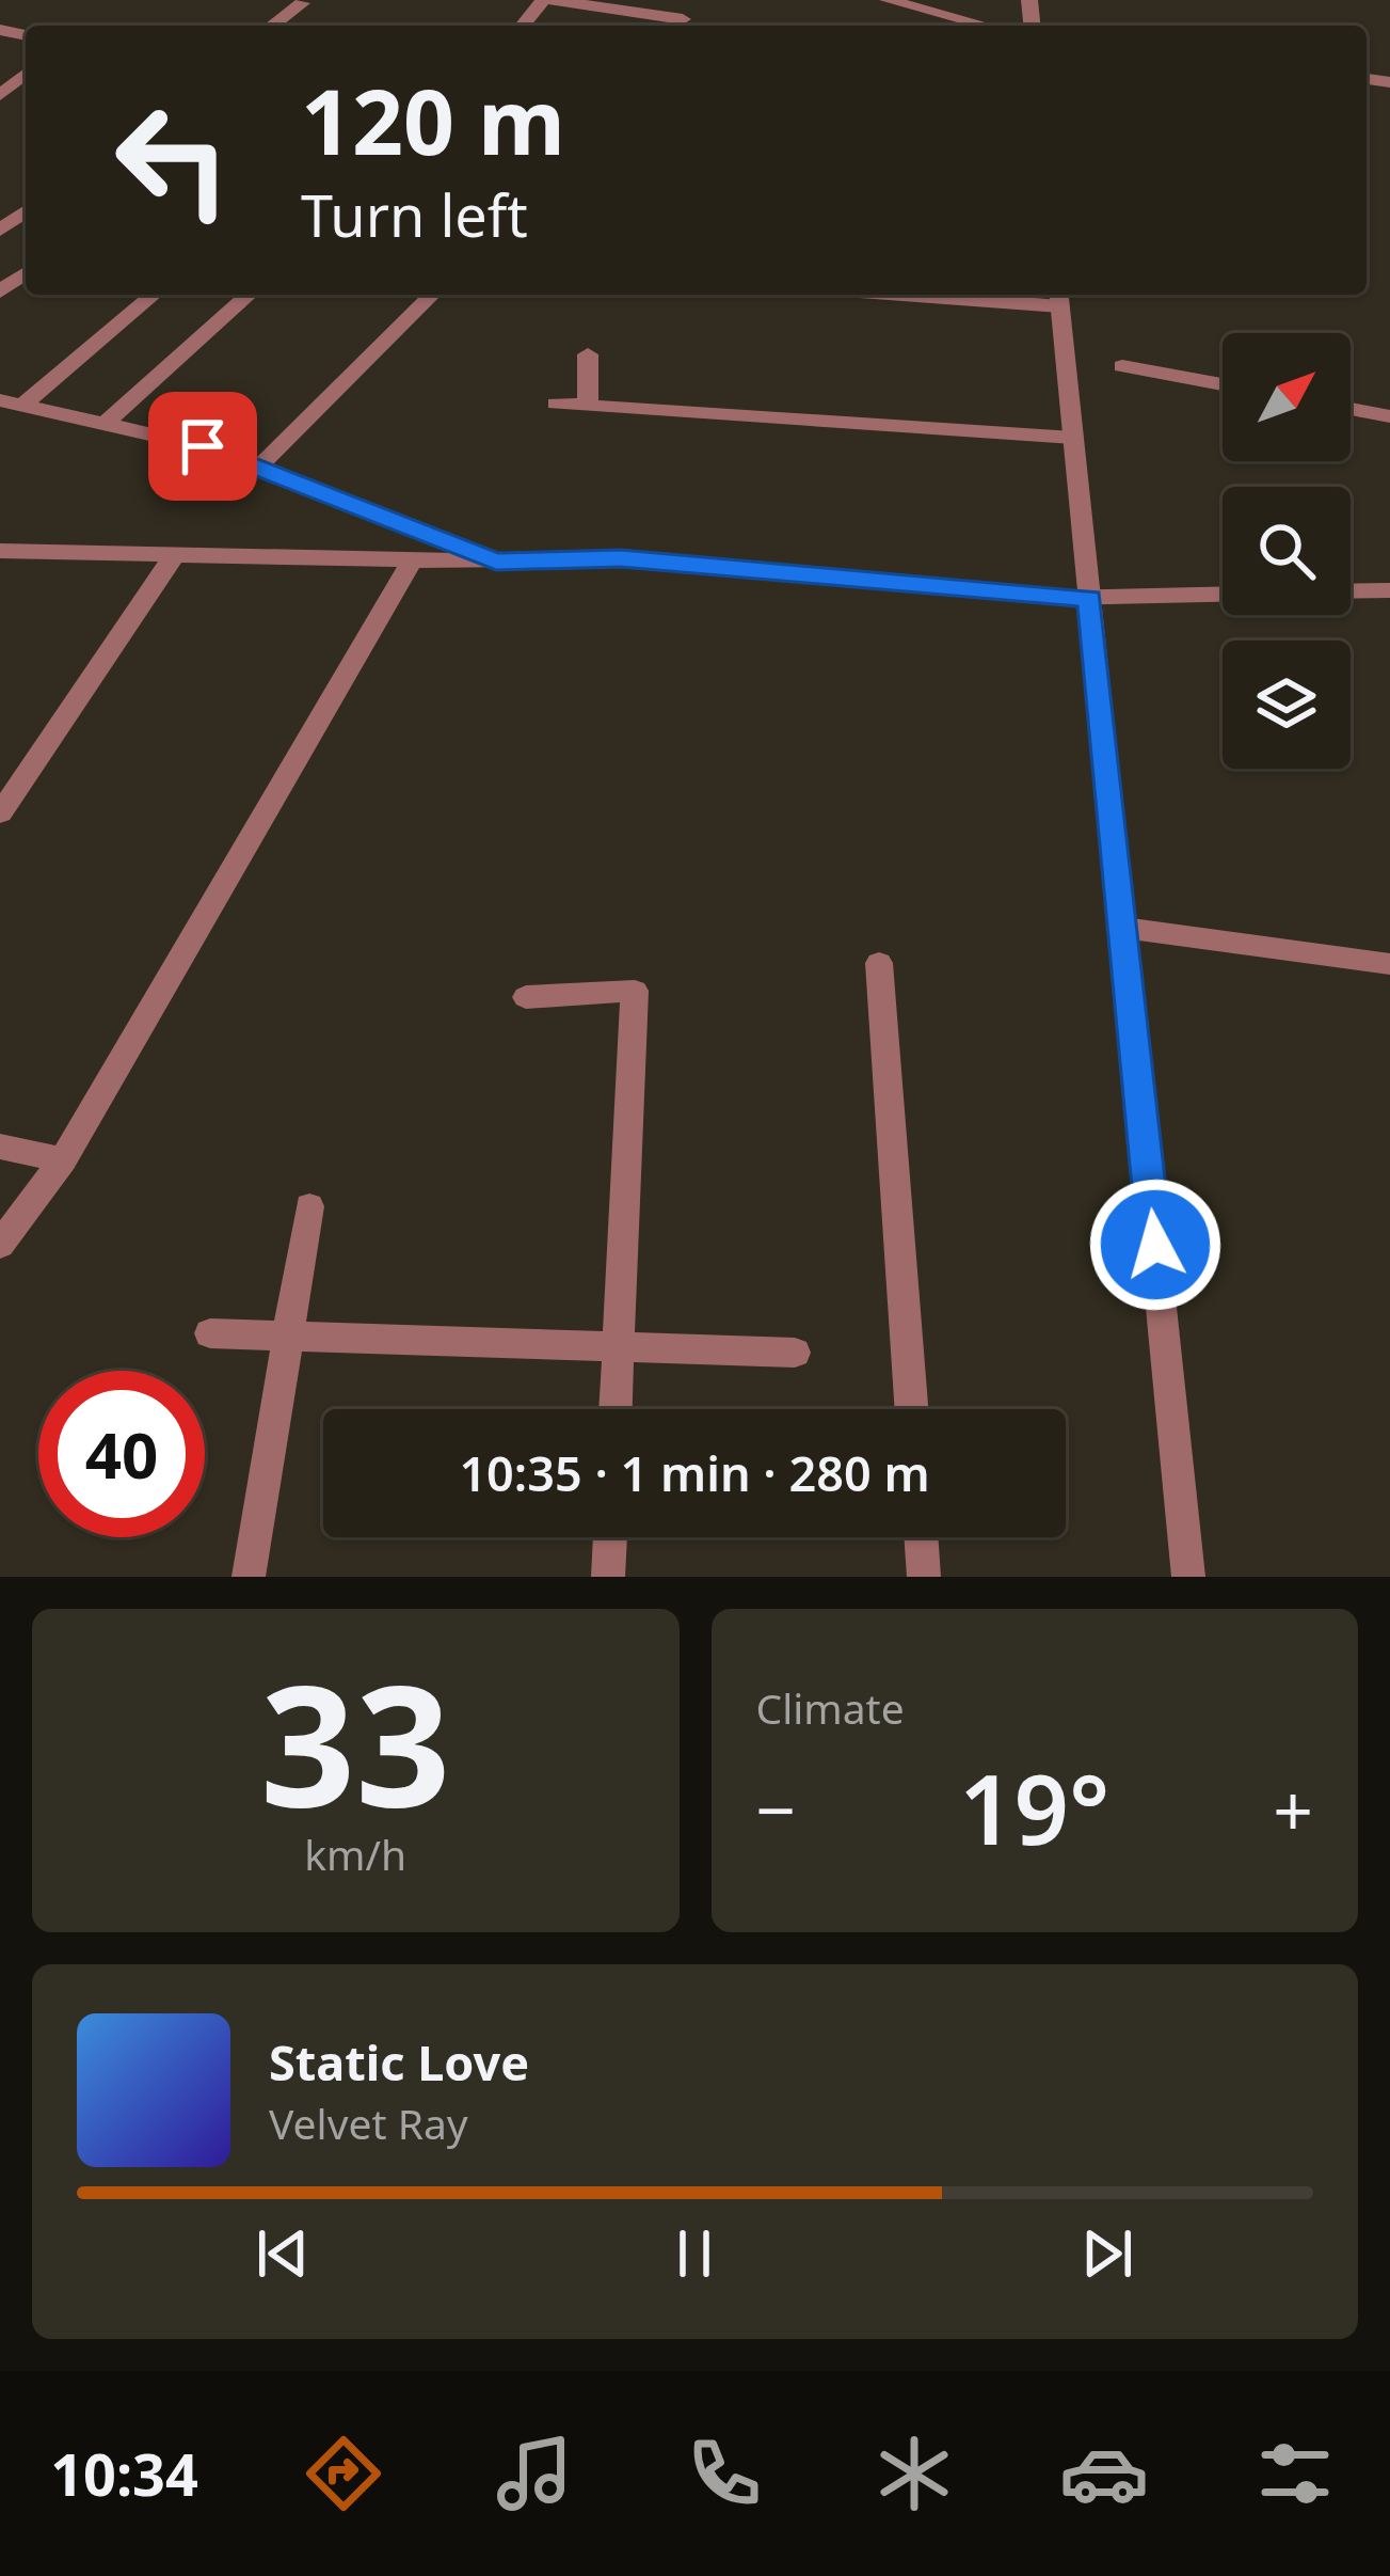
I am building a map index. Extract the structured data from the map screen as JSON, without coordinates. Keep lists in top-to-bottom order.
{
  "north": "top right",
  "page": {
    "turn": ["120 m", "Turn left"],
    "limit": "40",
    "trip": "10:35 · 1 min · 280 m",
    "tile": [
      ["33", "km/h"],
      "Climate"
    ],
    "heat": ["−", "19°", "+"],
    "song": ["Static Love", "Velvet Ray"],
    "tabs": "10:34"
  }
}
